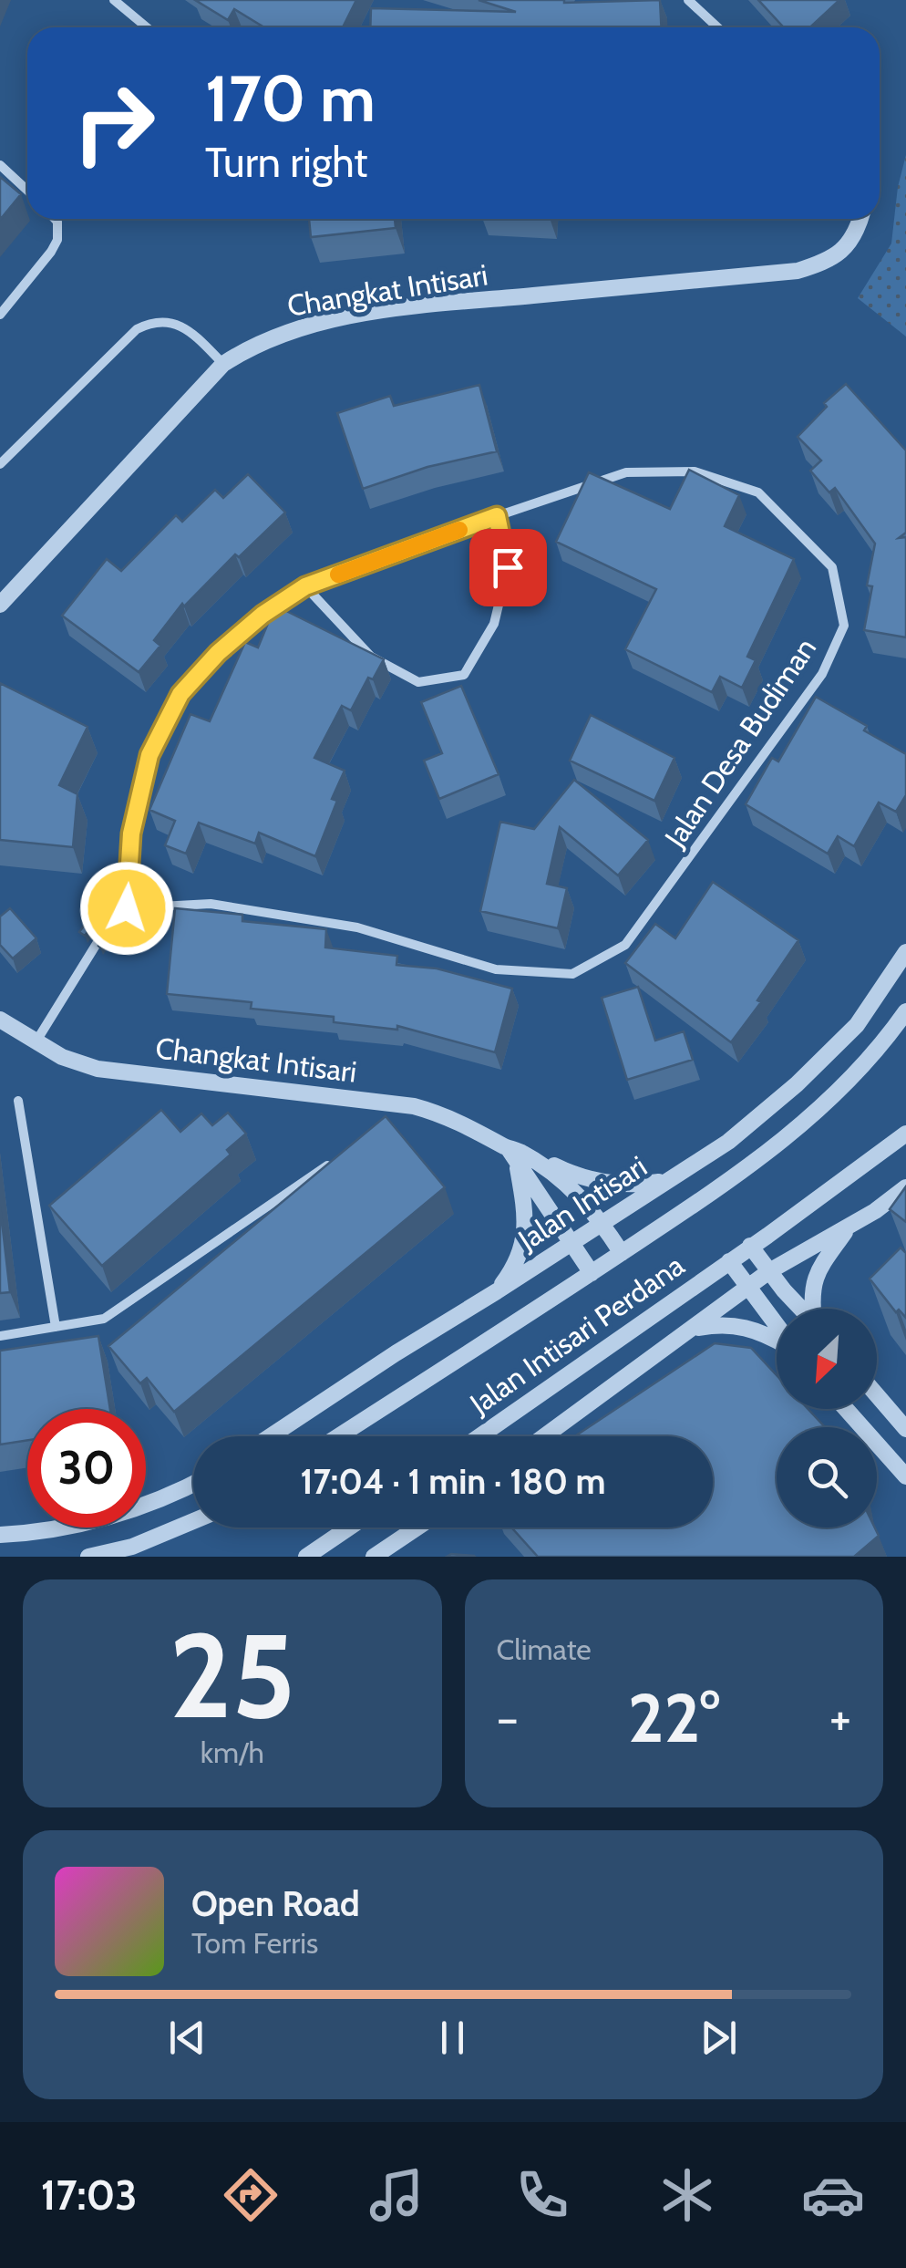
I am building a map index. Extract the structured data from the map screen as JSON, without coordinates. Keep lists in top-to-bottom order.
{
  "streets": {
    "street": [
      "Changkat Intisari",
      "Jalan Desa Budiman",
      "Jalan Intisari",
      "Jalan Intisari Perdana"
    ]
  },
  "crossings": [
    ["Changkat Intisari", "Jalan Intisari"]
  ],
  "north": "bottom left",
  "page": {
    "turn": ["170 m", "Turn right"],
    "limit": "30",
    "trip": "17:04 · 1 min · 180 m",
    "tile": [
      ["25", "km/h"],
      "Climate"
    ],
    "heat": ["−", "22°", "+"],
    "song": ["Open Road", "Tom Ferris"],
    "tabs": "17:03"
  }
}
